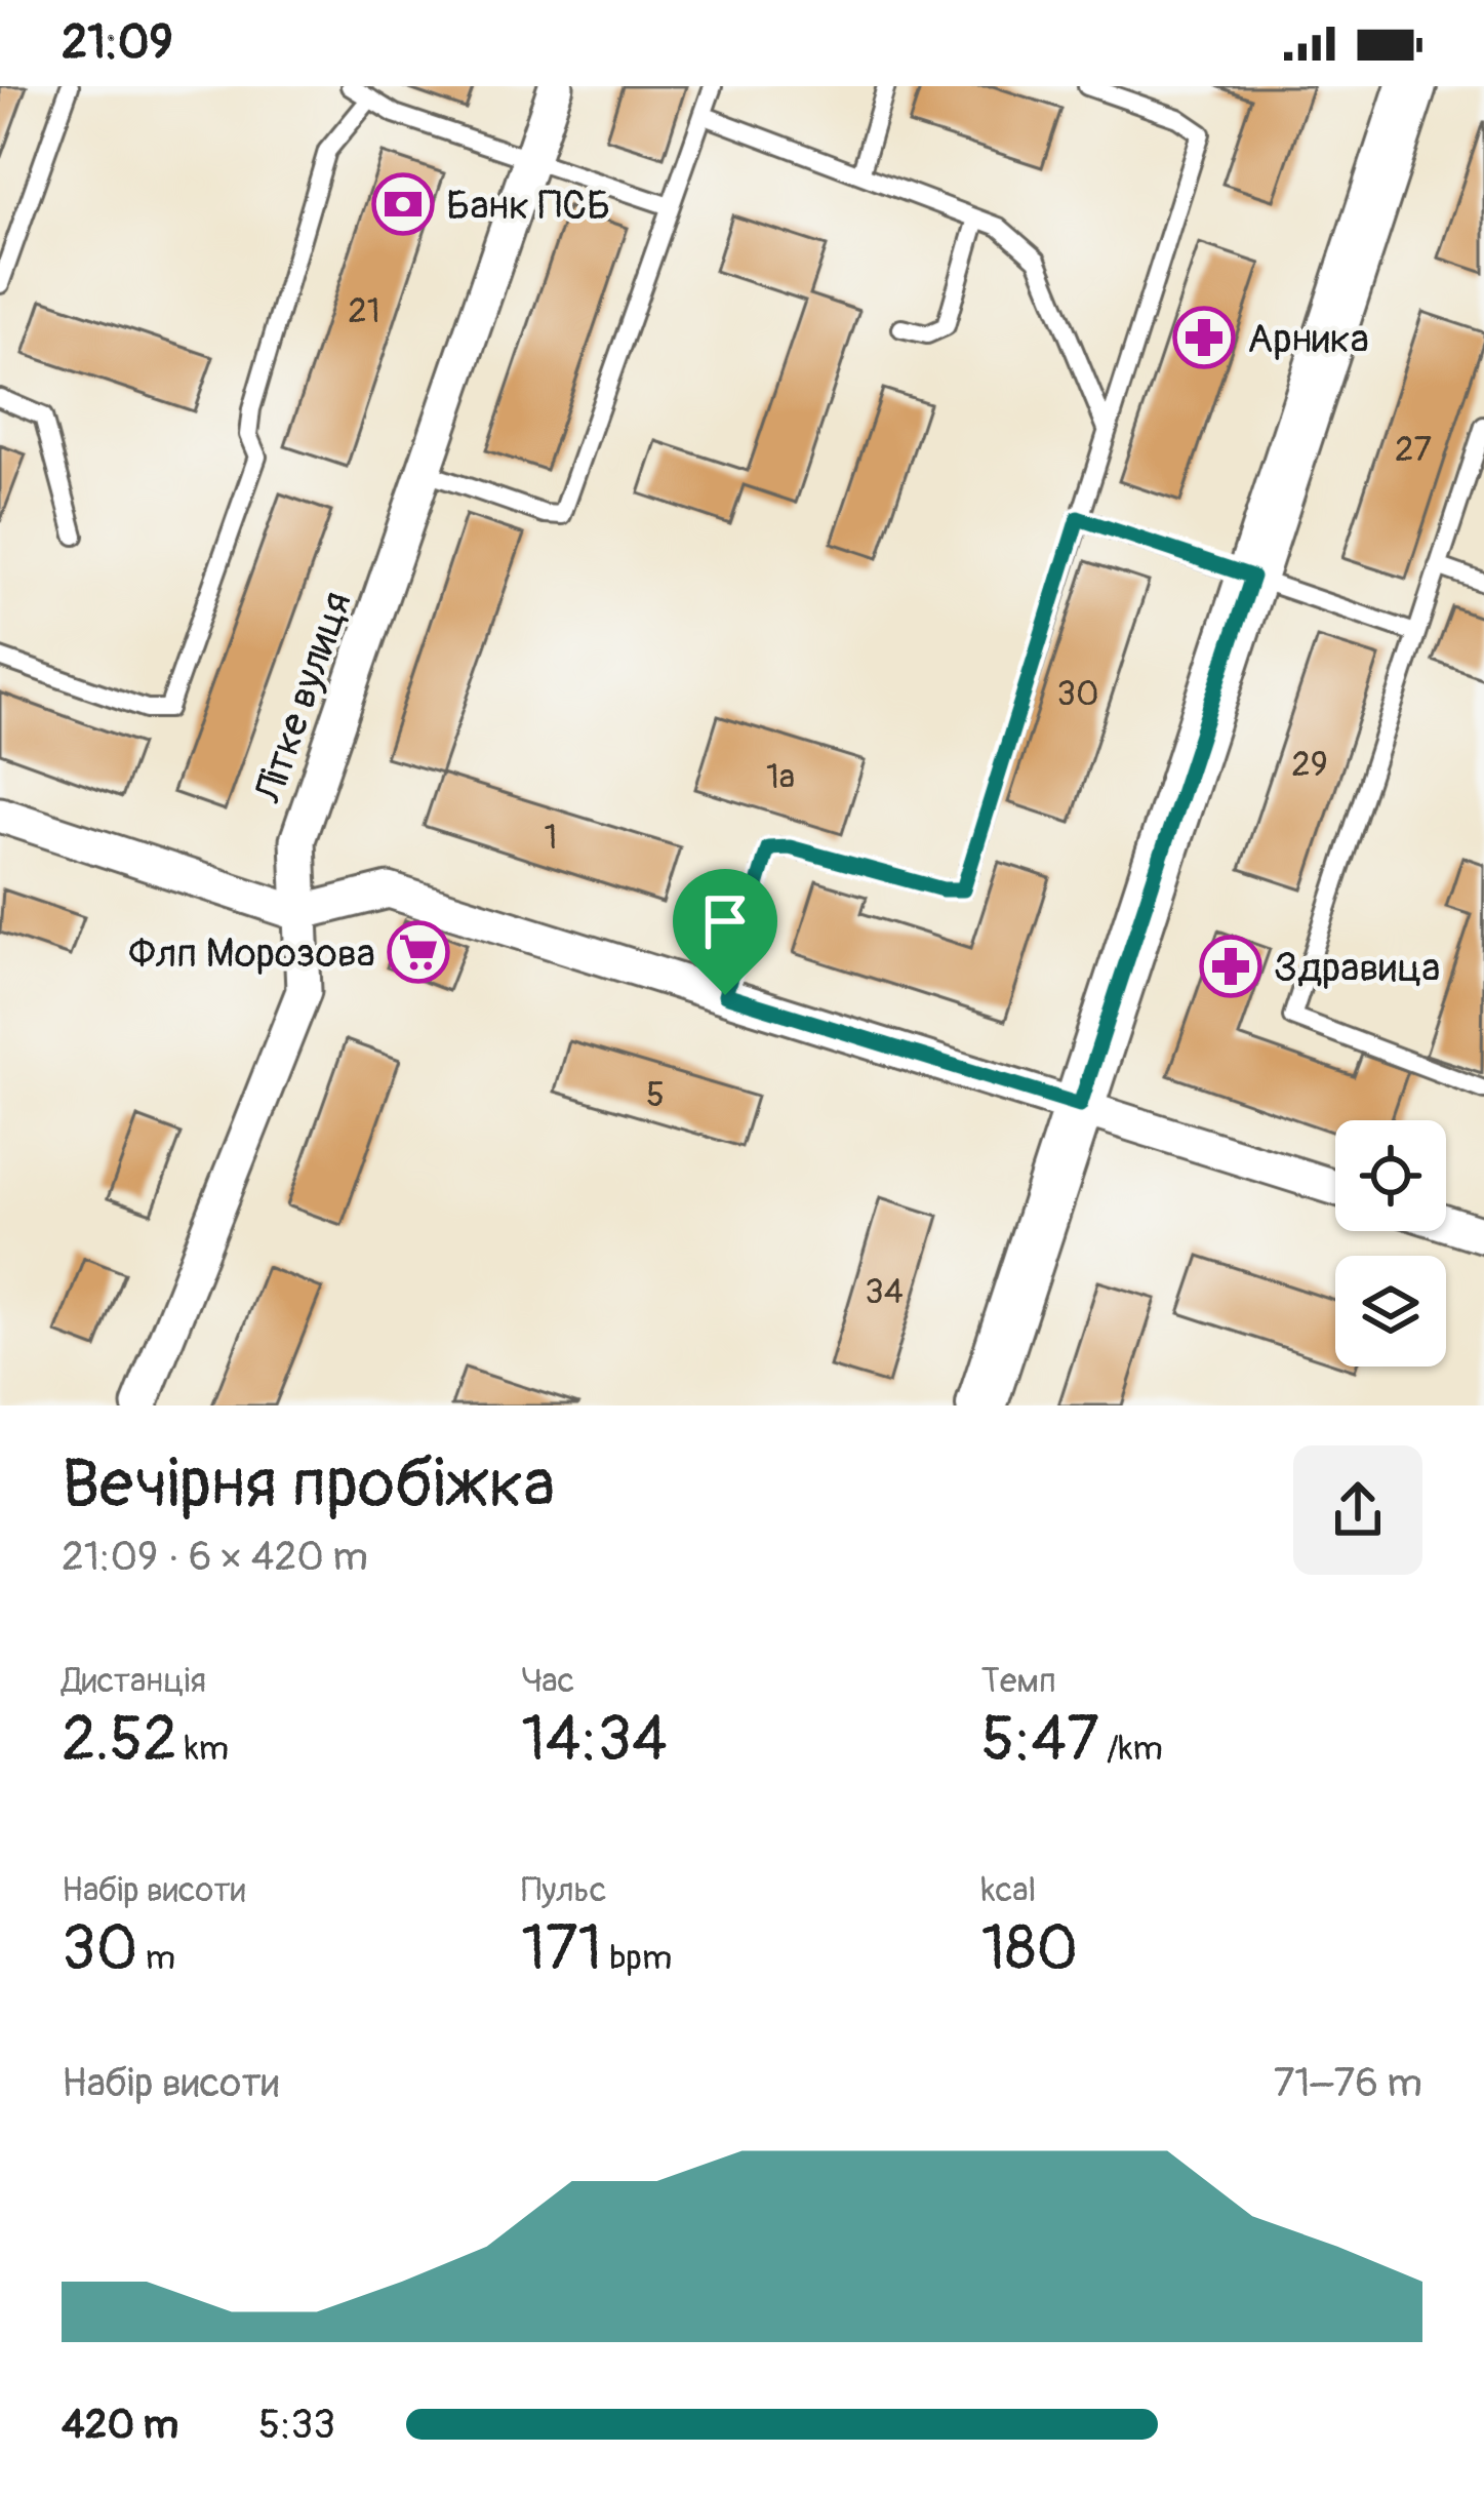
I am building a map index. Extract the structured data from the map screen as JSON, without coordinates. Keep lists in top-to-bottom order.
{
  "streets": {
    "street": ["Літке вулиця"]
  },
  "places": {
    "bank": ["Банк ПСБ"],
    "pharmacy": ["Арника", "Здравица"],
    "supermarket": ["Флп Морозова"]
  },
  "house_numbers": [
    "21",
    "27",
    "30",
    "29",
    "1а",
    "1",
    "5",
    "34"
  ],
  "page": {
    "status": "21:09",
    "heading": ["Вечірня пробіжка", "21:09 · 6 × 420 m"],
    "stats": [
      ["Дистанція", "2.52 km"],
      ["Час", "14:34"],
      ["Темп", "5:47 /km"],
      ["Набір висоти", "30 m"],
      ["Пульс", "171 bpm"],
      ["kcal", "180"]
    ],
    "chart": ["Набір висоти", "71–76 m"],
    "list": [
      {
        "name": "420 m",
        "note": "5:33"
      }
    ]
  }
}
